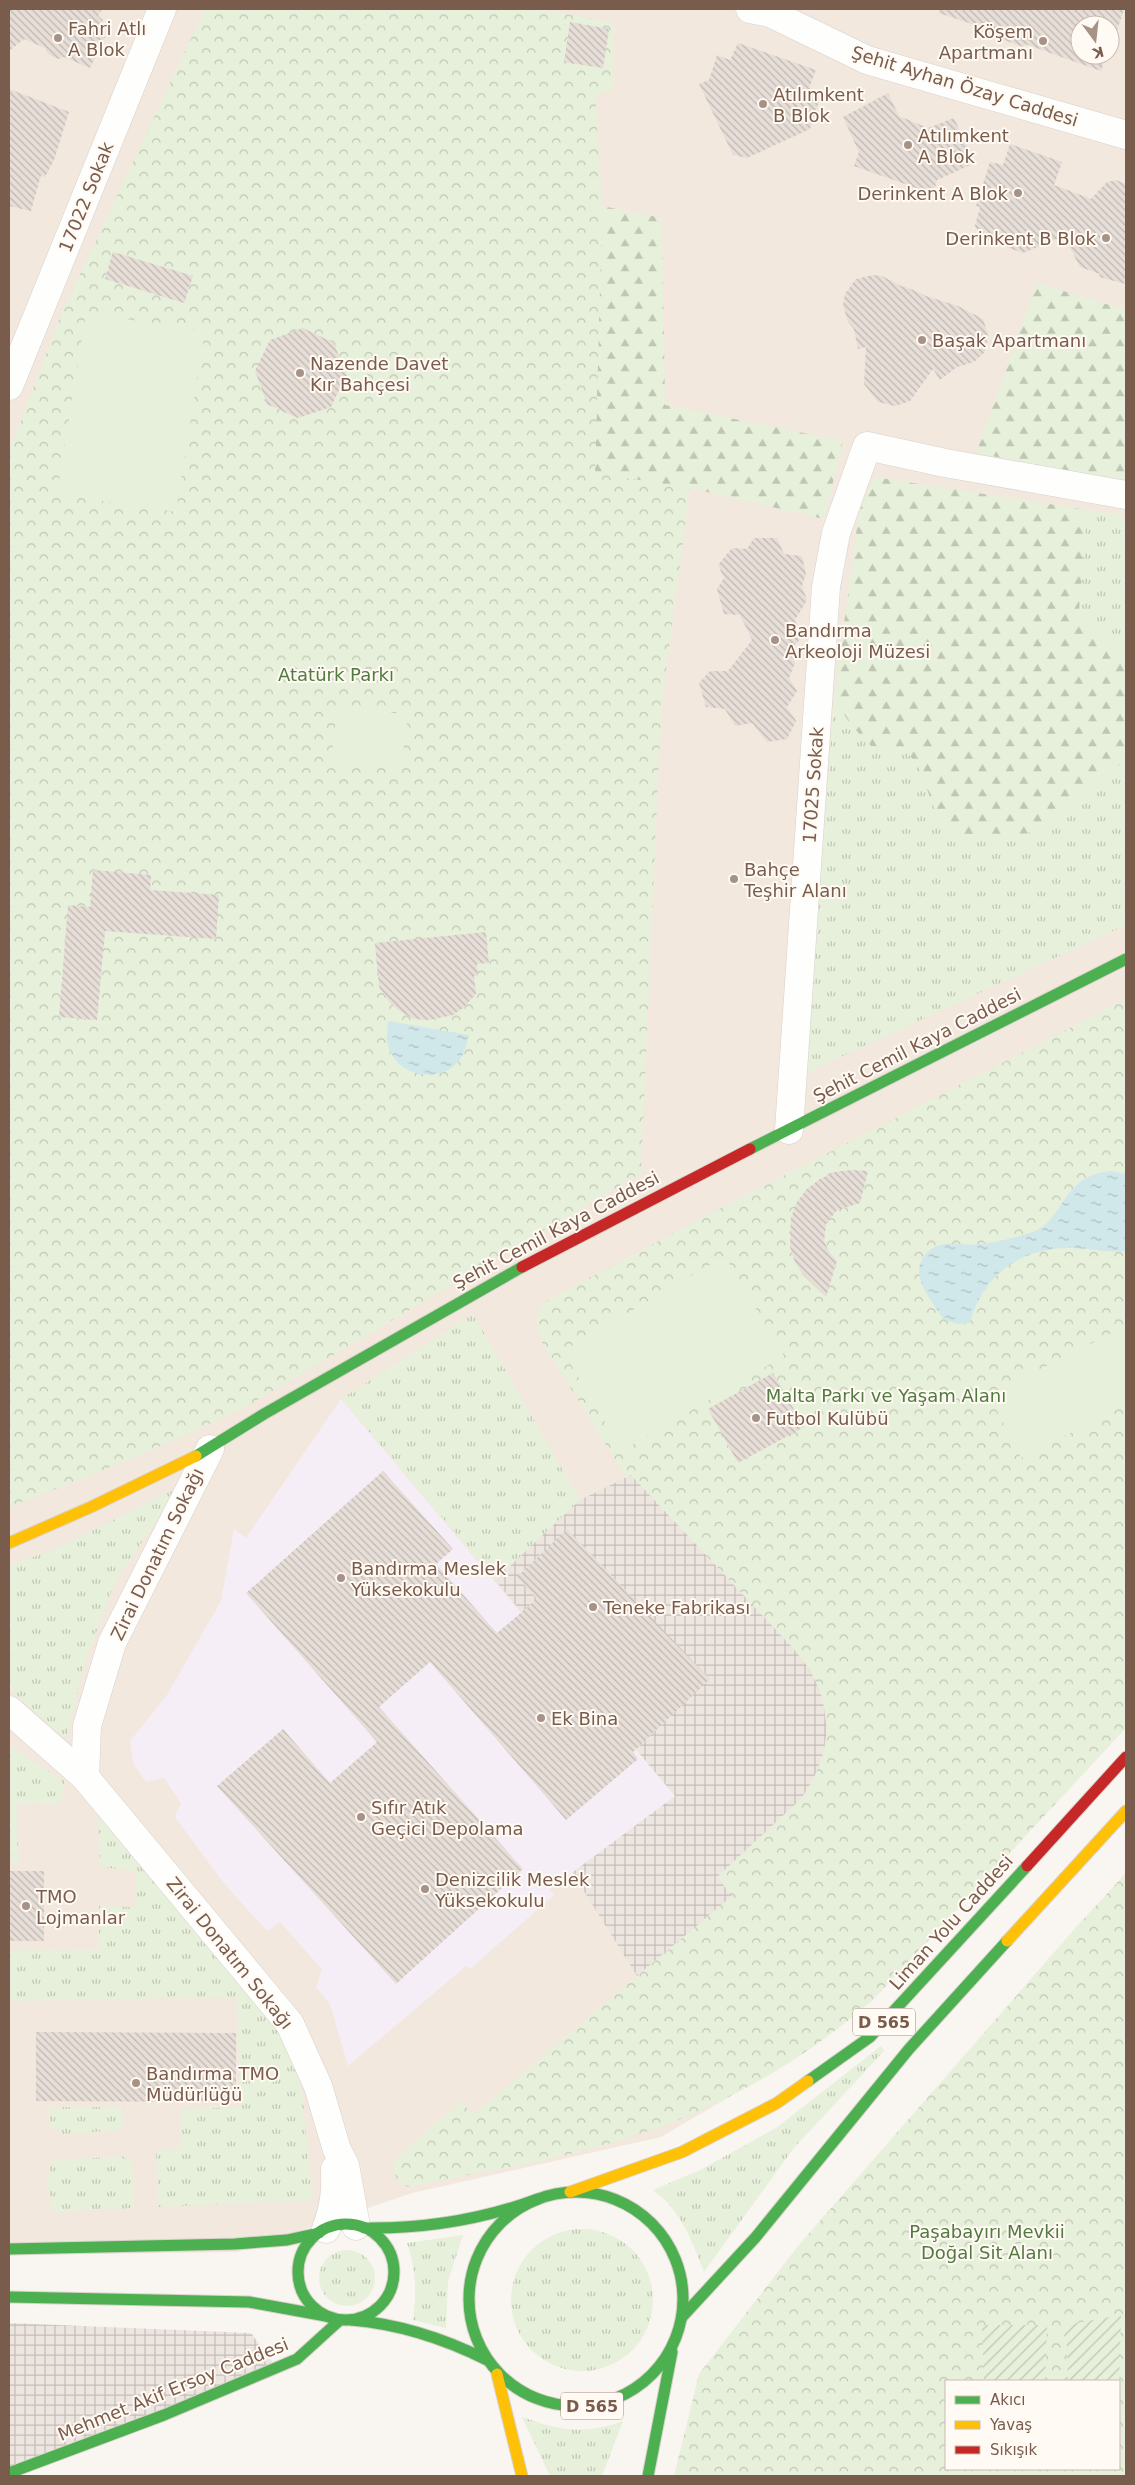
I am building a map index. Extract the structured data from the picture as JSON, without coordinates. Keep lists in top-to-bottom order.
{
  "streets": {
    "main road": [
      "Şehit Cemil Kaya Caddesi",
      "Liman Yolu Caddesi",
      "D 565",
      "Mehmet Akif Ersoy Caddesi"
    ],
    "street": [
      "Şehit Ayhan Özay Caddesi",
      "17022 Sokak",
      "17025 Sokak",
      "Zirai Donatım Sokağı"
    ]
  },
  "crossings": [
    ["17025 Sokak", "Şehit Cemil Kaya Caddesi"],
    ["Şehit Cemil Kaya Caddesi", "Zirai Donatım Sokağı"],
    ["Zirai Donatım Sokağı", "Mehmet Akif Ersoy Caddesi"],
    ["Liman Yolu Caddesi", "D 565"]
  ],
  "parks": ["Atatürk Parkı", "Malta Parkı ve Yaşam Alanı", "Paşabayırı Mevkii Doğal Sit Alanı"],
  "places": [
    "Fahri Atlı A Blok",
    "Köşem Apartmanı",
    "Atılımkent B Blok",
    "Atılımkent A Blok",
    "Derinkent A Blok",
    "Derinkent B Blok",
    "Başak Apartmanı",
    "Nazende Davet Kır Bahçesi",
    "Bandırma Arkeoloji Müzesi",
    "Bahçe Teşhir Alanı",
    "Futbol Kulübü",
    "Bandırma Meslek Yüksekokulu",
    "Teneke Fabrikası",
    "Ek Bina",
    "Sıfır Atık Geçici Depolama",
    "Denizcilik Meslek Yüksekokulu",
    "TMO Lojmanlar",
    "Bandırma TMO Müdürlüğü"
  ],
  "legend": ["Akıcı", "Yavaş", "Sıkışık"],
  "north": "bottom"
}
